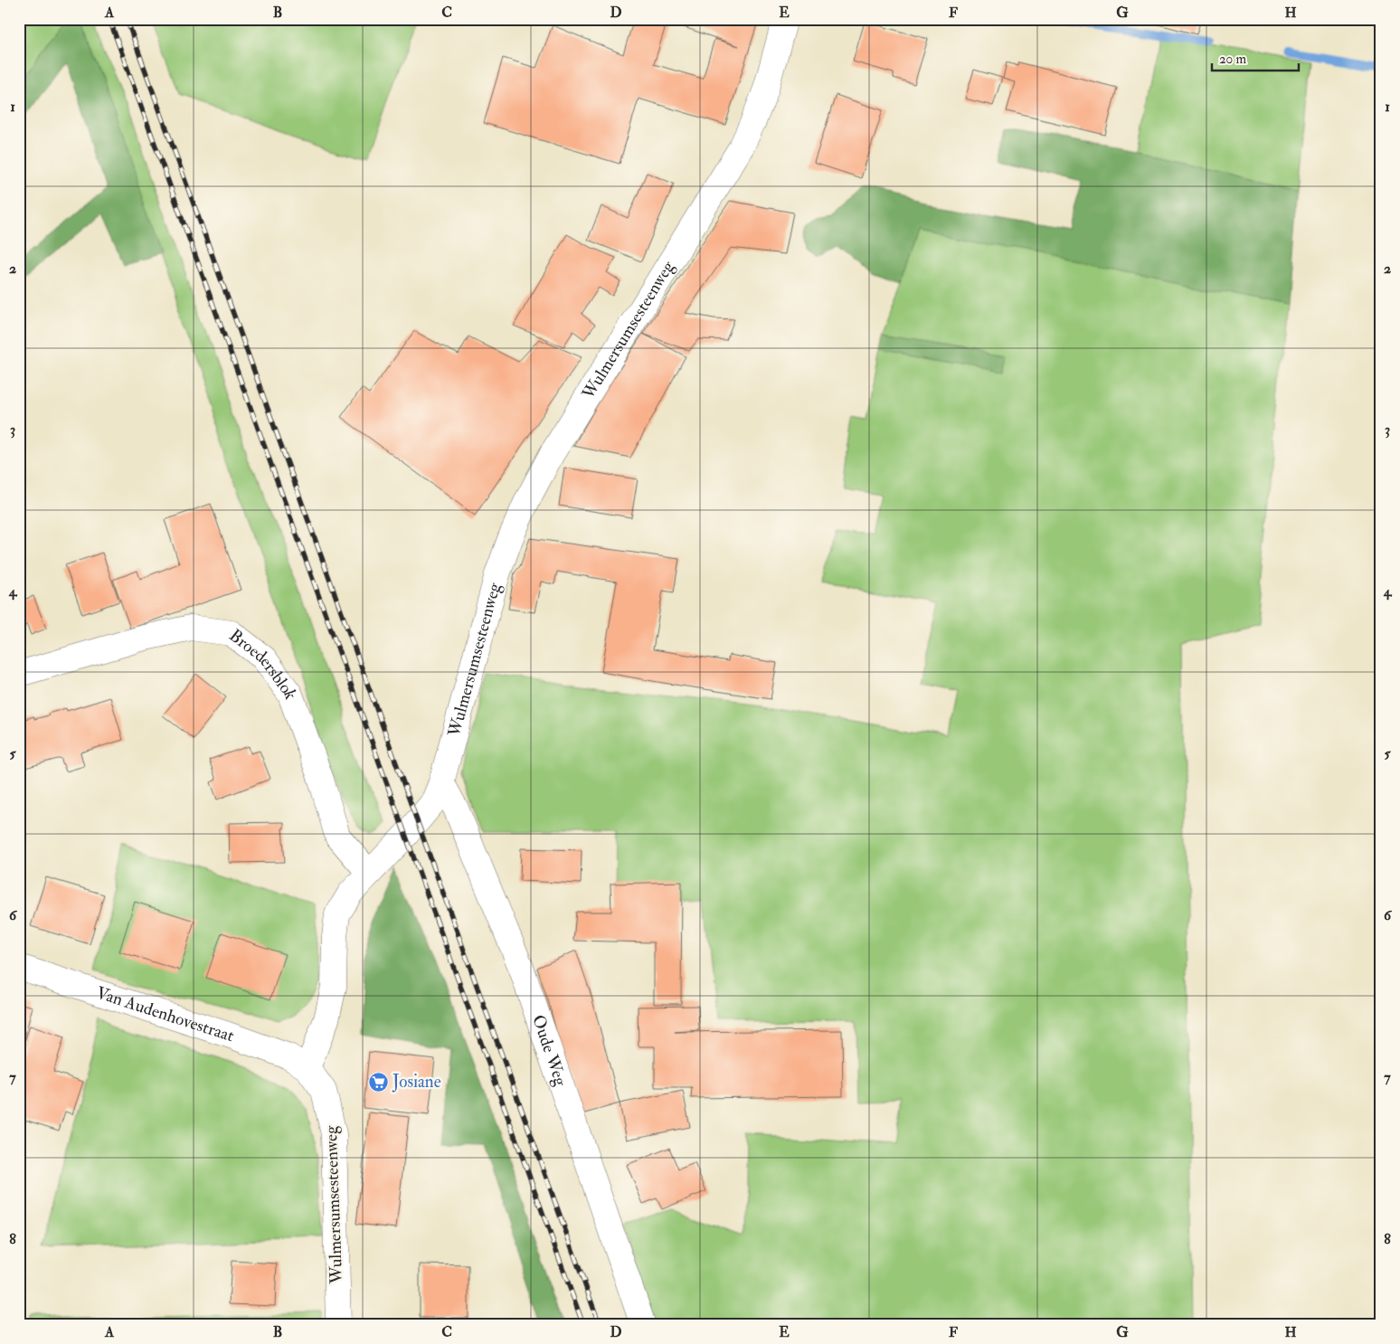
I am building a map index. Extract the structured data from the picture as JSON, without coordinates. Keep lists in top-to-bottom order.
{
  "streets": {
    "street": [
      "Wulmersumsesteenweg",
      "Broedersblok",
      "Van Audenhovestraat",
      "Oude Weg"
    ]
  },
  "crossings": [
    ["Wulmersumsesteenweg", "Broedersblok"],
    ["Wulmersumsesteenweg", "Van Audenhovestraat"],
    ["Wulmersumsesteenweg", "Oude Weg"]
  ],
  "places": {
    "supermarket": ["Josiane"]
  },
  "scale_bar": "20 m",
  "grid": {
    "columns": [
      "A",
      "B",
      "C",
      "D",
      "E",
      "F",
      "G",
      "H"
    ],
    "rows": [
      "1",
      "2",
      "3",
      "4",
      "5",
      "6",
      "7",
      "8"
    ]
  }
}
